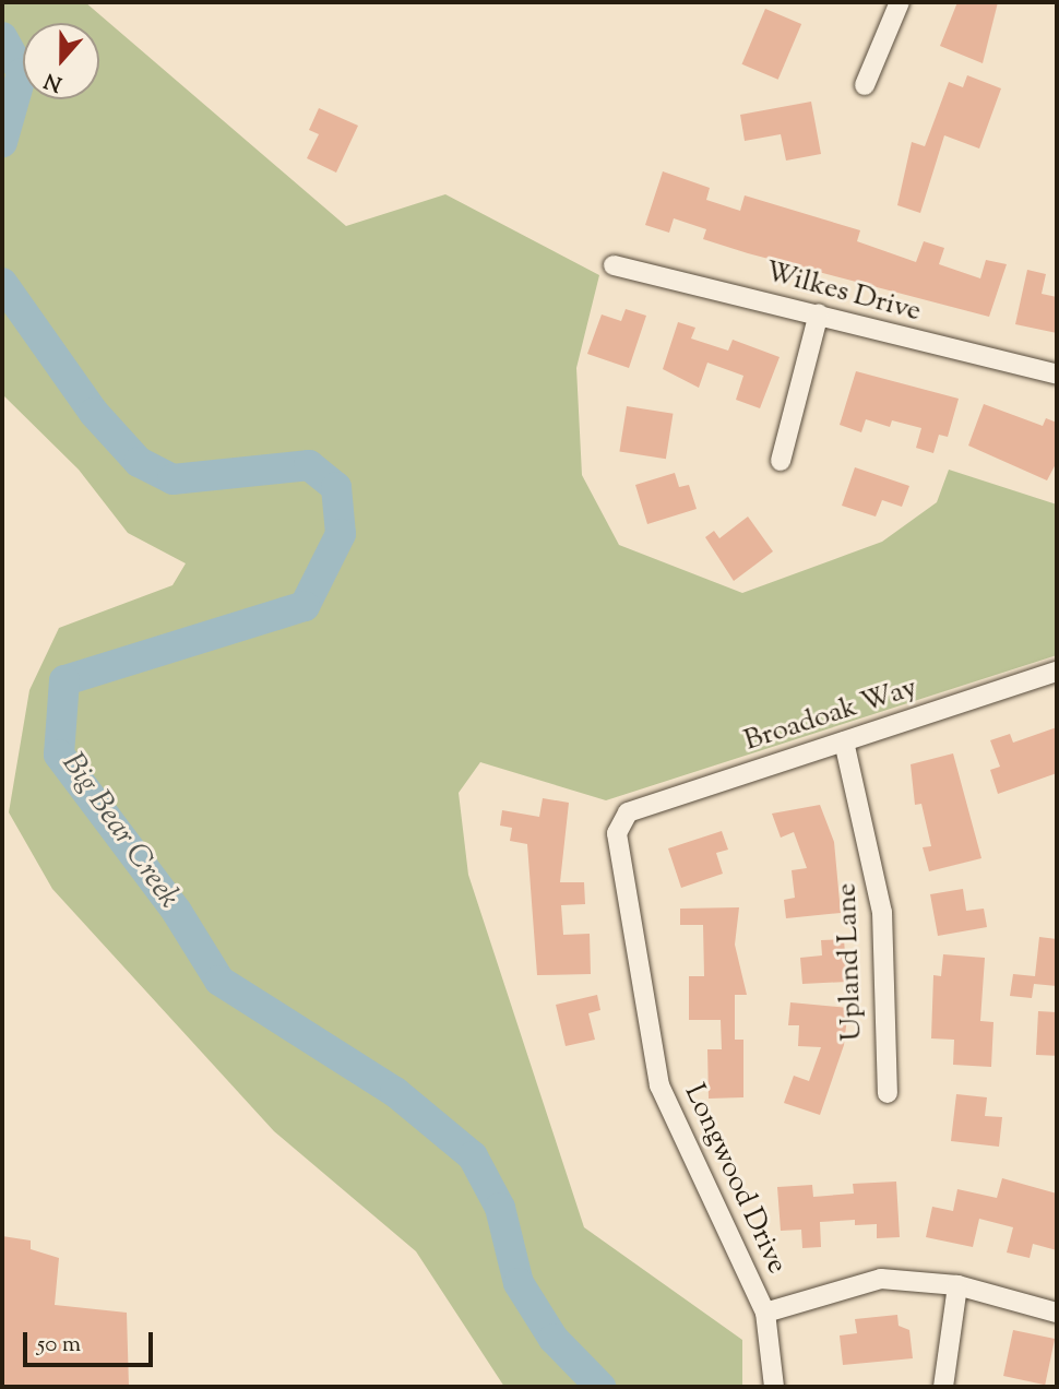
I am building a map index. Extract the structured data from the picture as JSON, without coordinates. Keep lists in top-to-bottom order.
{
  "streets": {
    "street": [
      "Wilkes Drive",
      "Broadoak Way",
      "Upland Lane",
      "Longwood Drive"
    ]
  },
  "crossings": [
    ["Broadoak Way", "Upland Lane"],
    ["Broadoak Way", "Longwood Drive"]
  ],
  "water": ["Big Bear Creek"],
  "scale_bar": "50 m",
  "north": "bottom"
}
